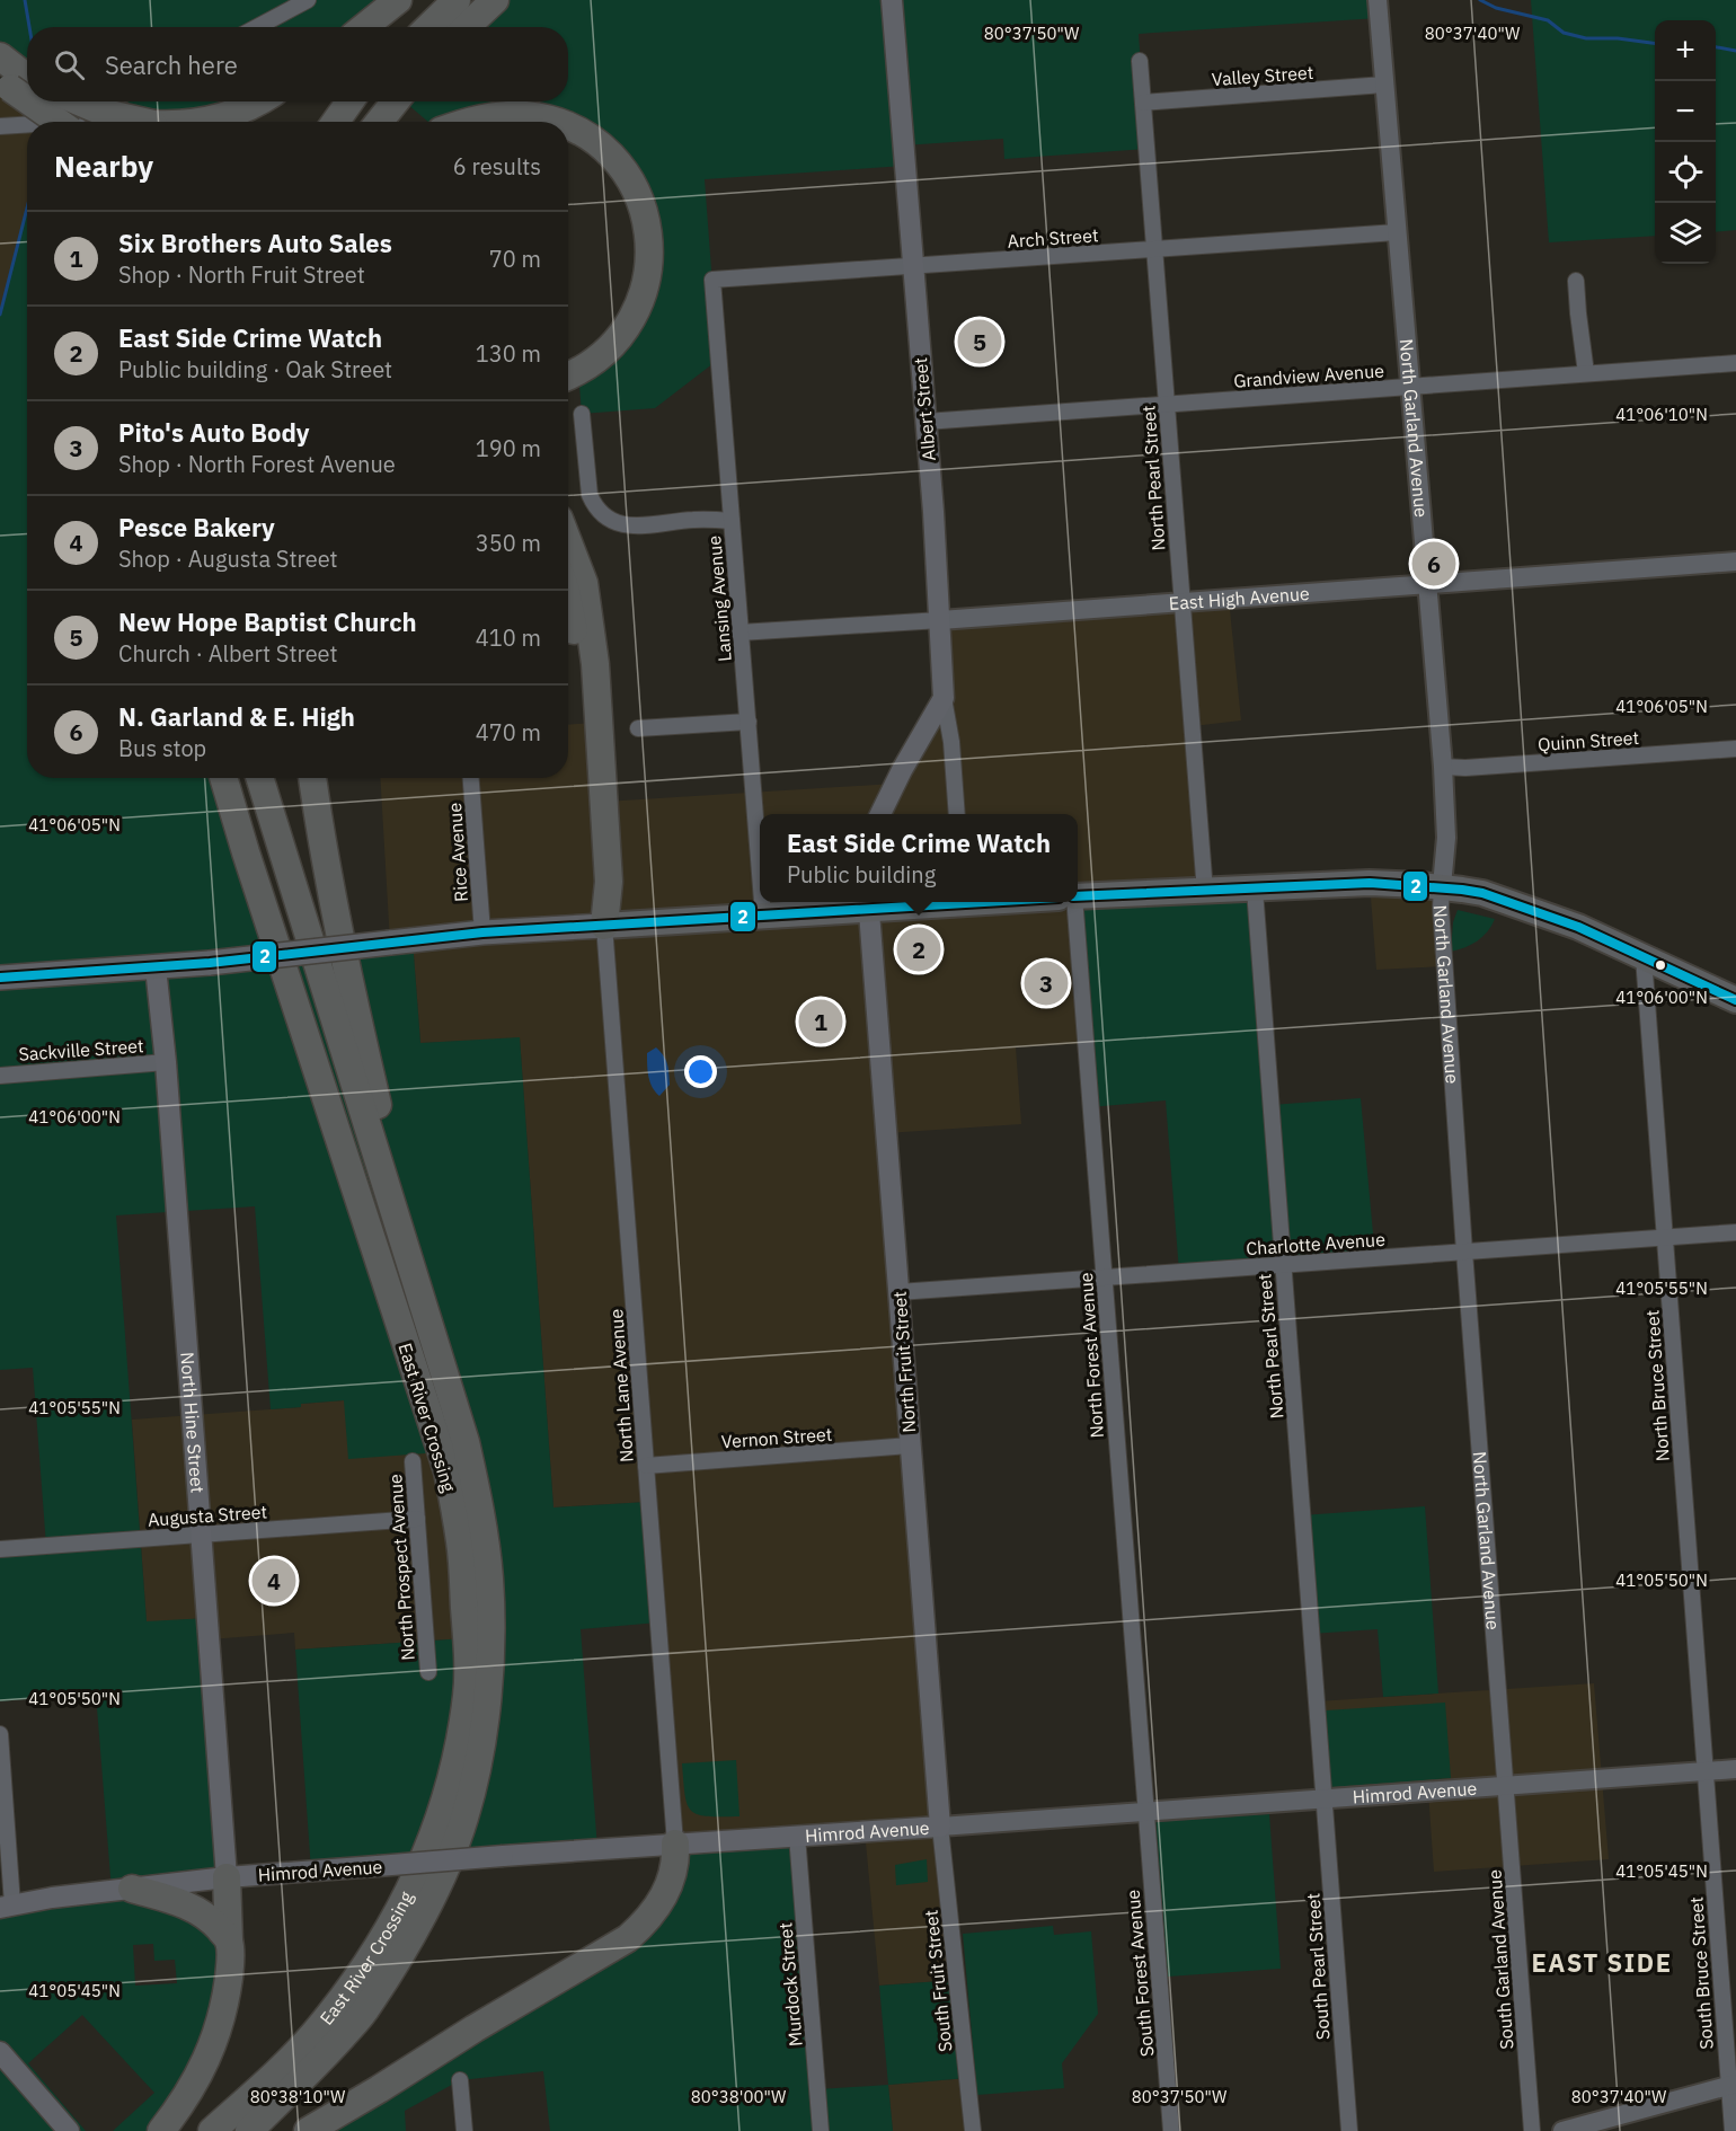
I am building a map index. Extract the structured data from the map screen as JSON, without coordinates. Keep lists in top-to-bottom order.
{
  "streets": {
    "highway": ["East River Crossing"],
    "main road": [
      "Albert Street",
      "North Fruit Street",
      "North Hine Street",
      "Himrod Avenue"
    ],
    "street": [
      "Valley Street",
      "Arch Street",
      "Grandview Avenue",
      "North Garland Avenue",
      "North Pearl Street",
      "East High Avenue",
      "Lansing Avenue",
      "Quinn Street",
      "Rice Avenue",
      "Sackville Street",
      "Charlotte Avenue",
      "North Forest Avenue",
      "North Lane Avenue",
      "North Bruce Street",
      "Vernon Street",
      "Augusta Street",
      "North Prospect Avenue",
      "South Garland Avenue",
      "South Pearl Street",
      "South Forest Avenue",
      "South Bruce Street",
      "South Fruit Street",
      "Murdock Street"
    ]
  },
  "crossings": [
    ["Valley Street", "North Garland Avenue"],
    ["Valley Street", "North Pearl Street"],
    ["Arch Street", "Albert Street"],
    ["Arch Street", "North Garland Avenue"],
    ["Arch Street", "North Pearl Street"],
    ["Arch Street", "Lansing Avenue"],
    ["Grandview Avenue", "Albert Street"],
    ["Grandview Avenue", "North Garland Avenue"],
    ["Grandview Avenue", "North Pearl Street"],
    ["Albert Street", "East High Avenue"],
    ["North Garland Avenue", "East High Avenue"],
    ["North Garland Avenue", "Quinn Street"],
    ["North Garland Avenue", "Charlotte Avenue"],
    ["North Garland Avenue", "Himrod Avenue"],
    ["North Garland Avenue", "South Garland Avenue"],
    ["North Pearl Street", "East High Avenue"],
    ["North Pearl Street", "Charlotte Avenue"],
    ["North Pearl Street", "Himrod Avenue"],
    ["North Pearl Street", "South Pearl Street"],
    ["East High Avenue", "Lansing Avenue"],
    ["Sackville Street", "North Hine Street"],
    ["Charlotte Avenue", "North Forest Avenue"],
    ["Charlotte Avenue", "North Fruit Street"],
    ["Charlotte Avenue", "North Bruce Street"],
    ["North Forest Avenue", "Himrod Avenue"],
    ["North Forest Avenue", "South Forest Avenue"],
    ["North Fruit Street", "Vernon Street"],
    ["North Fruit Street", "Himrod Avenue"],
    ["North Fruit Street", "South Fruit Street"],
    ["North Lane Avenue", "Vernon Street"],
    ["North Lane Avenue", "Himrod Avenue"],
    ["North Bruce Street", "Himrod Avenue"],
    ["North Bruce Street", "South Bruce Street"],
    ["North Hine Street", "Augusta Street"],
    ["North Hine Street", "Himrod Avenue"],
    ["Augusta Street", "North Prospect Avenue"],
    ["Himrod Avenue", "South Garland Avenue"],
    ["Himrod Avenue", "South Pearl Street"],
    ["Himrod Avenue", "South Forest Avenue"],
    ["Himrod Avenue", "South Bruce Street"],
    ["Himrod Avenue", "South Fruit Street"],
    ["Himrod Avenue", "Murdock Street"]
  ],
  "districts": ["EAST SIDE"],
  "lines": ["transit line 2"],
  "page": {
    "map_buttons": ["+", "−"],
    "search": "Search here",
    "heading": ["Nearby", "6 results"],
    "list": [
      {
        "mark": "1",
        "name": "Six Brothers Auto Sales",
        "note": "Shop · North Fruit Street",
        "value": "70 m"
      },
      {
        "mark": "2",
        "name": "East Side Crime Watch",
        "note": "Public building · Oak Street",
        "value": "130 m"
      },
      {
        "mark": "3",
        "name": "Pito's Auto Body",
        "note": "Shop · North Forest Avenue",
        "value": "190 m"
      },
      {
        "mark": "4",
        "name": "Pesce Bakery",
        "note": "Shop · Augusta Street",
        "value": "350 m"
      },
      {
        "mark": "5",
        "name": "New Hope Baptist Church",
        "note": "Church · Albert Street",
        "value": "410 m"
      },
      {
        "mark": "6",
        "name": "N. Garland & E. High",
        "note": "Bus stop",
        "value": "470 m"
      }
    ],
    "pins": [
      "5",
      "6",
      "2",
      "3",
      "1",
      "4"
    ],
    "popup": ["East Side Crime Watch", "Public building"]
  },
  "coordinates": [
    "80°37'50\"W",
    "80°37'40\"W",
    "41°06'10\"N",
    "41°06'05\"N",
    "41°06'00\"N",
    "41°05'55\"N",
    "41°05'50\"N",
    "41°05'45\"N",
    "80°38'10\"W",
    "80°38'00\"W"
  ]
}
